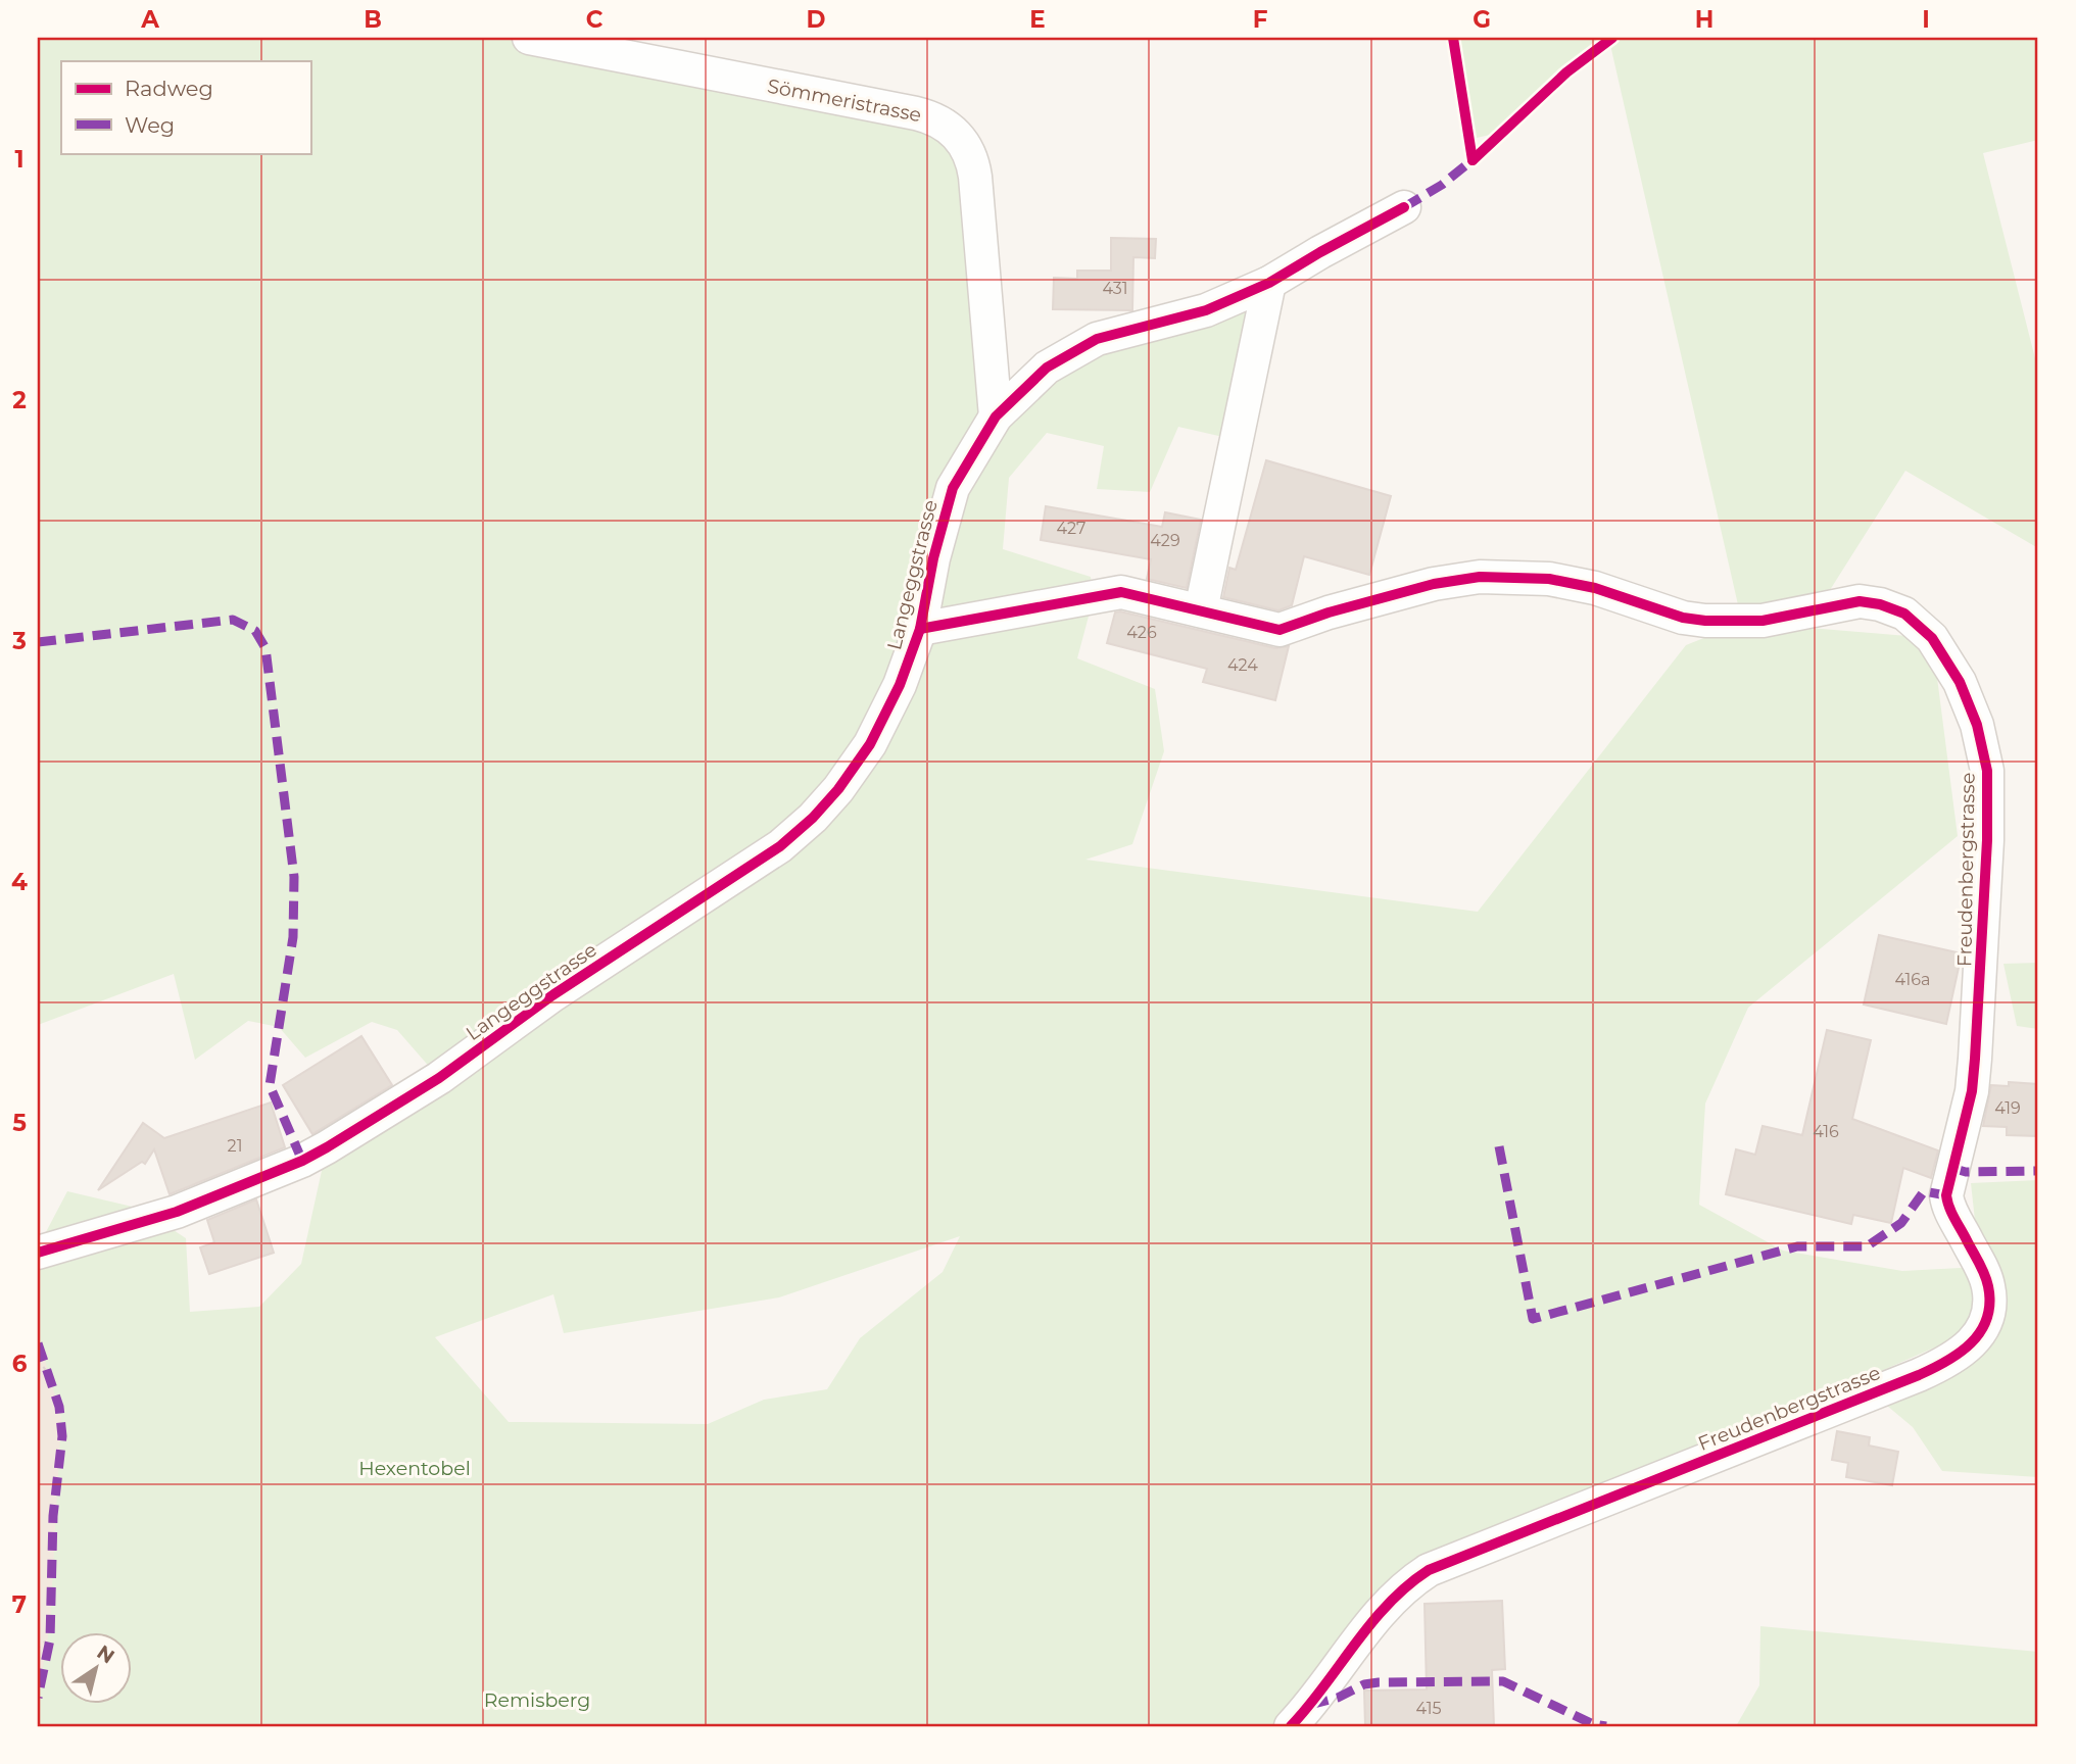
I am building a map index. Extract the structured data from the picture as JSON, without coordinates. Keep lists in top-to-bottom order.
{
  "streets": {
    "street": ["Sömmeristrasse", "Langeggstrasse", "Freudenbergstrasse"]
  },
  "crossings": [
    ["Sömmeristrasse", "Langeggstrasse"],
    ["Langeggstrasse", "Freudenbergstrasse"]
  ],
  "parks": ["Hexentobel", "Remisberg"],
  "house_numbers": [
    "431",
    "427",
    "429",
    "426",
    "424",
    "416a",
    "419",
    "416",
    "21",
    "415"
  ],
  "legend": ["Radweg", "Weg"],
  "north": "top right",
  "grid": {
    "columns": [
      "A",
      "B",
      "C",
      "D",
      "E",
      "F",
      "G",
      "H",
      "I"
    ],
    "rows": [
      "1",
      "2",
      "3",
      "4",
      "5",
      "6",
      "7"
    ]
  }
}
